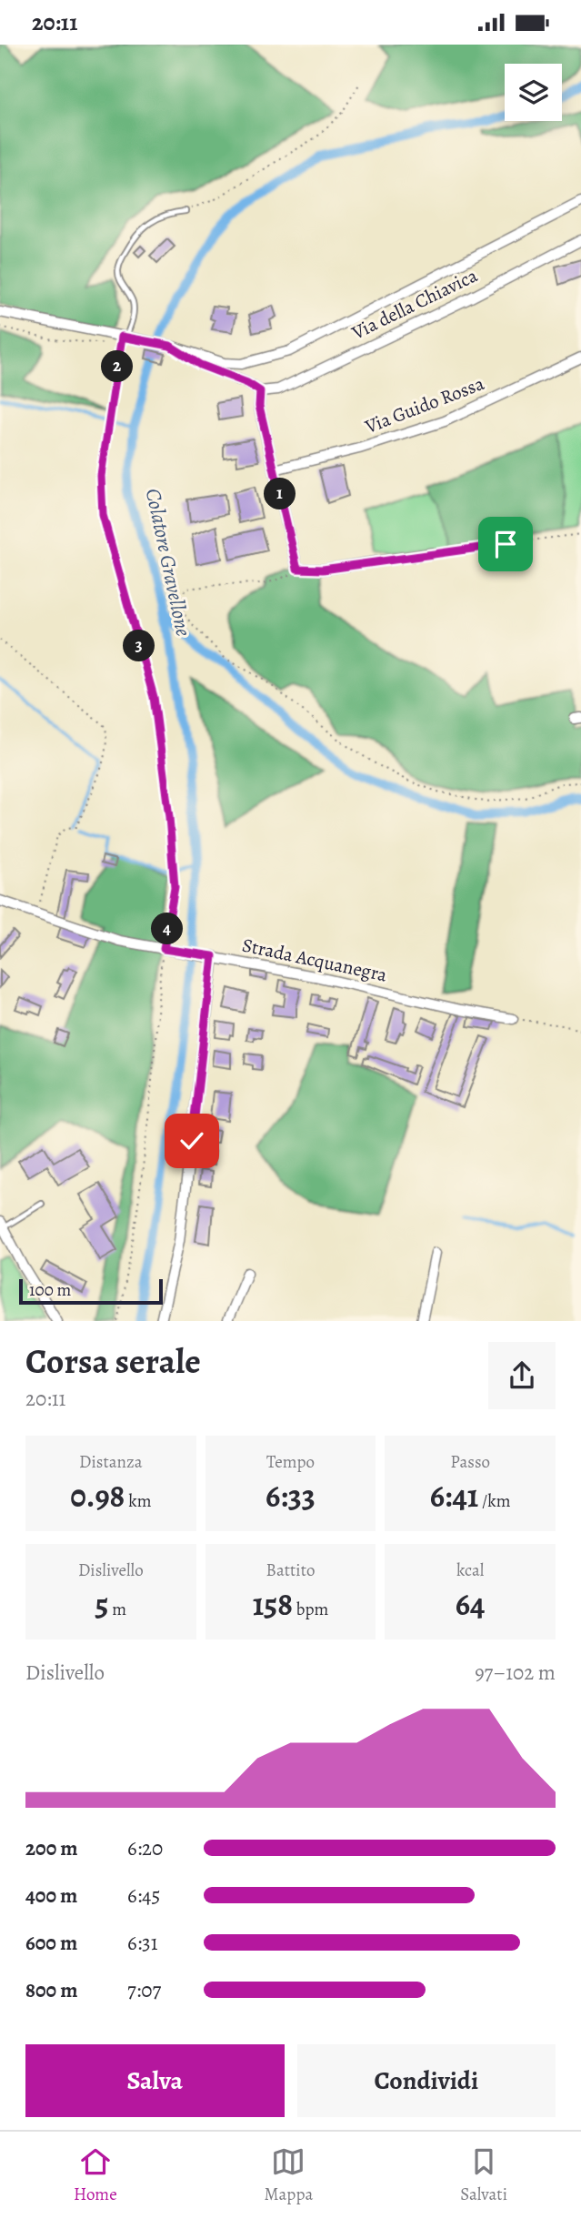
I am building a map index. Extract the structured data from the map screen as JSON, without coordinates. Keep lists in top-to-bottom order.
{
  "streets": {
    "street": ["Via della Chiavica", "Via Guido Rossa", "Strada Acquanegra"]
  },
  "water": ["Colatore Gravellone"],
  "scale_bar": "100 m",
  "page": {
    "status": "20:11",
    "pins": [
      "2",
      "1",
      "3",
      "4"
    ],
    "scale": "100 m",
    "heading": ["Corsa serale", "20:11"],
    "stats": [
      ["Distanza", "0.98 km"],
      ["Tempo", "6:33"],
      ["Passo", "6:41 /km"],
      ["Dislivello", "5 m"],
      ["Battito", "158 bpm"],
      ["kcal", "64"]
    ],
    "chart": ["Dislivello", "97–102 m"],
    "list": [
      {
        "name": "200 m",
        "note": "6:20"
      },
      {
        "name": "400 m",
        "note": "6:45"
      },
      {
        "name": "600 m",
        "note": "6:31"
      },
      {
        "name": "800 m",
        "note": "7:07"
      }
    ],
    "buttons": ["Salva", "Condividi"],
    "tabs": ["Home", "Mappa", "Salvati"]
  }
}
